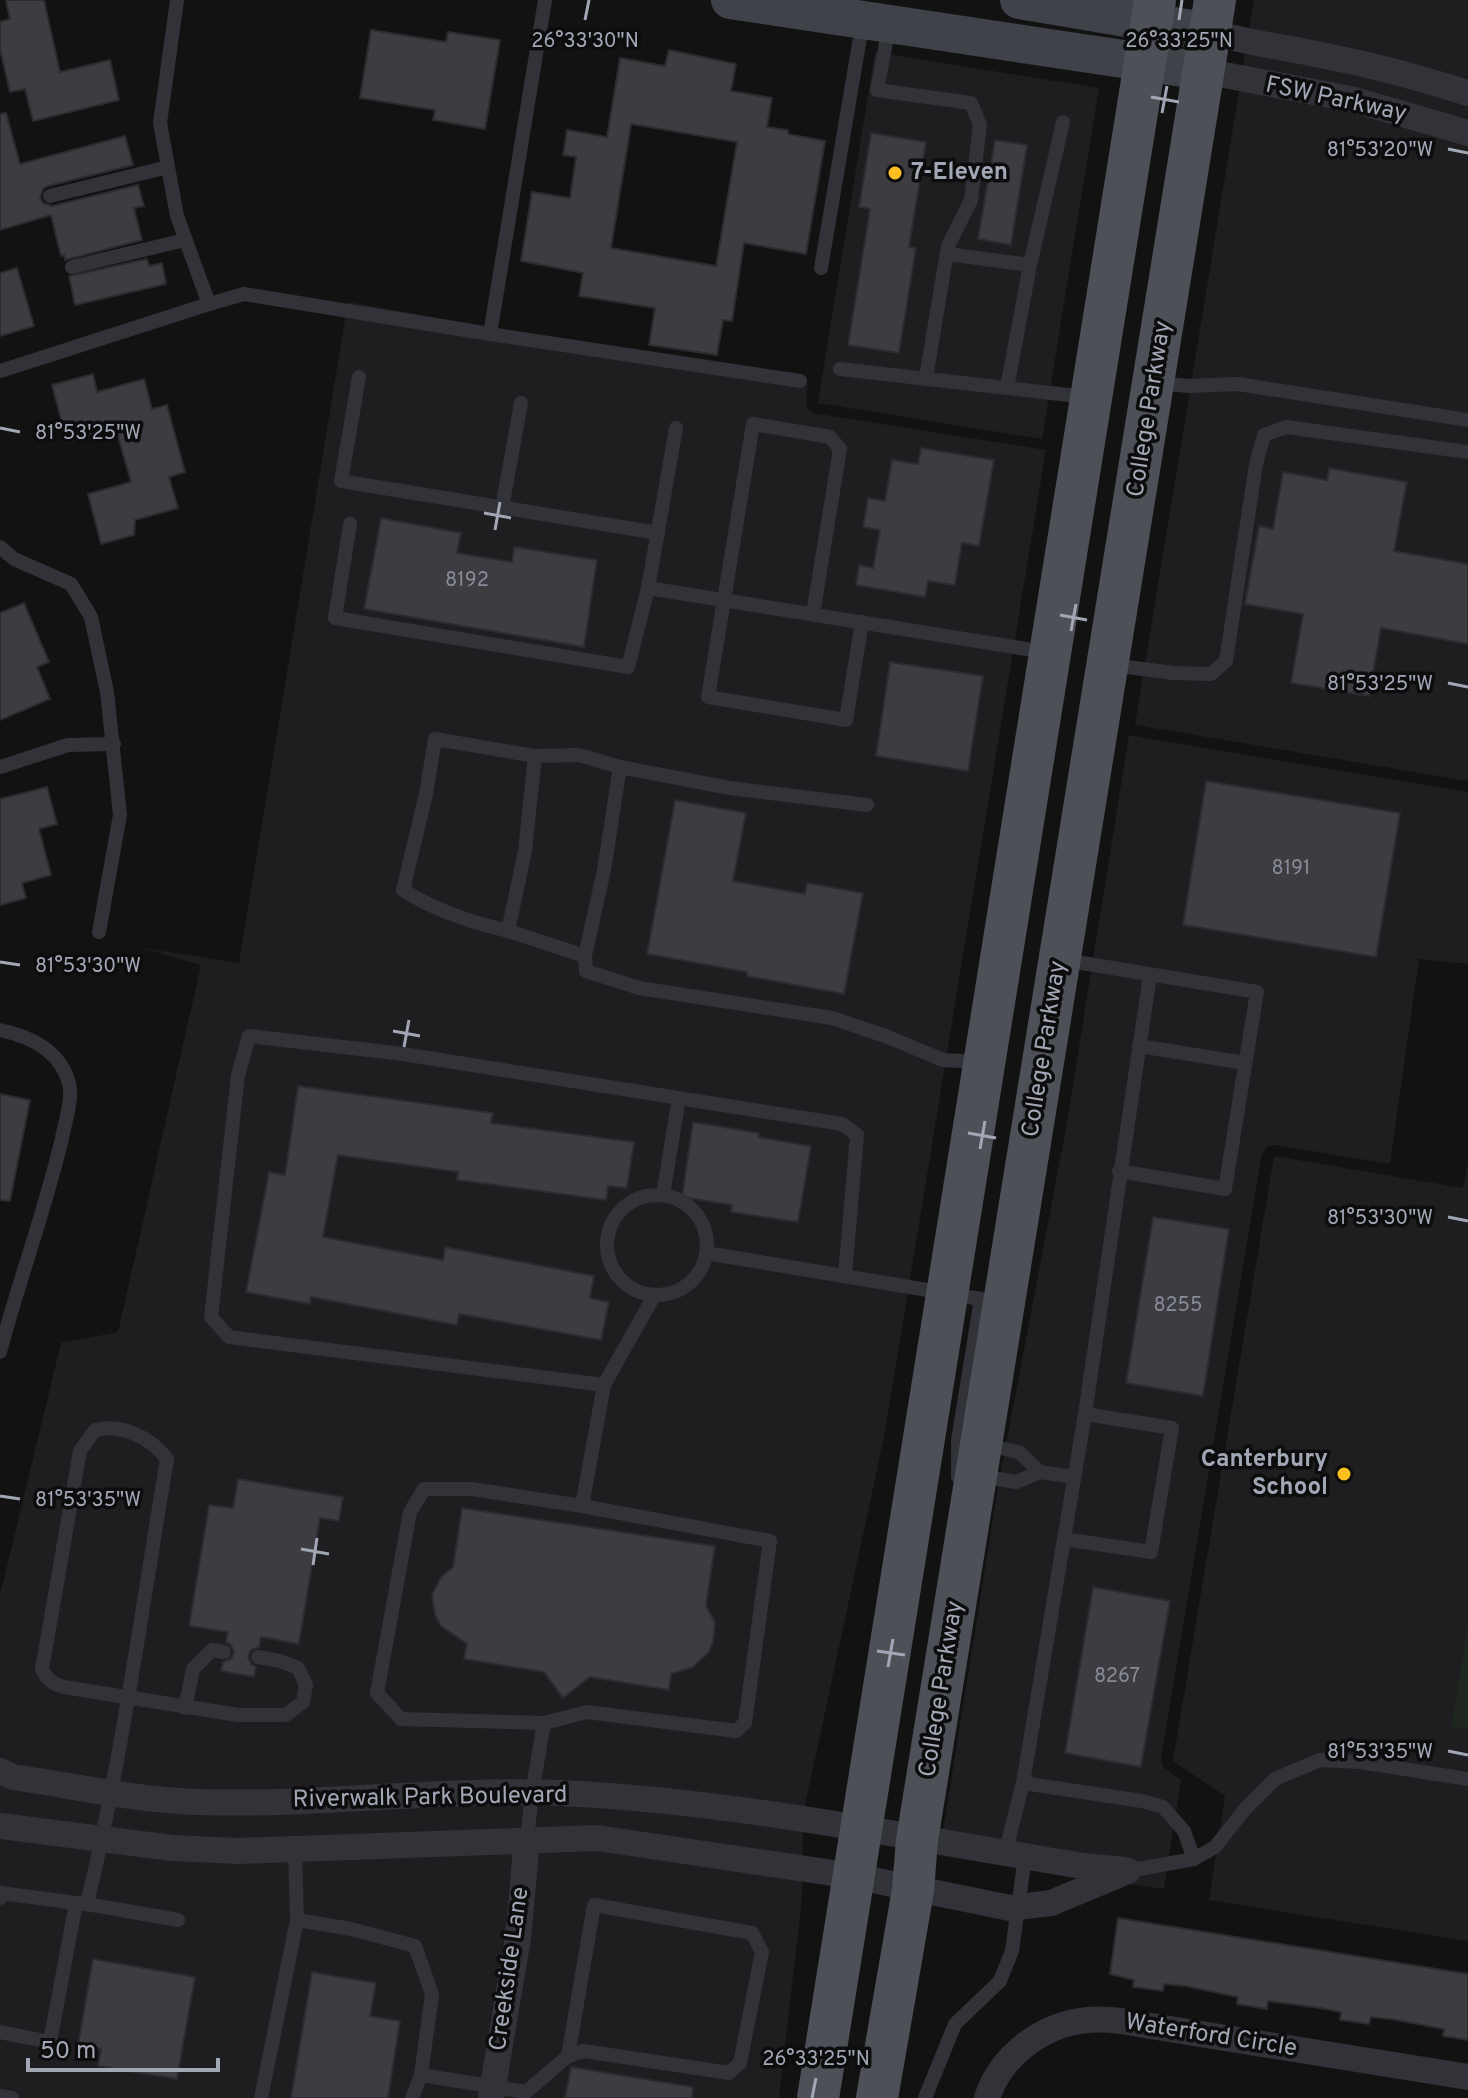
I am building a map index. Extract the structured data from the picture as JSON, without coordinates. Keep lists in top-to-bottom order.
{
  "streets": {
    "main road": ["College Parkway"],
    "street": [
      "FSW Parkway",
      "Riverwalk Park Boulevard",
      "Creekside Lane",
      "Waterford Circle"
    ]
  },
  "crossings": [
    ["FSW Parkway", "College Parkway"],
    ["College Parkway", "Riverwalk Park Boulevard"],
    ["Riverwalk Park Boulevard", "Creekside Lane"]
  ],
  "places": ["7-Eleven", "Canterbury School"],
  "house_numbers": [
    "8192",
    "8191",
    "8255",
    "8267"
  ],
  "scale_bar": "50 m",
  "coordinates": [
    "26°33'30\"N",
    "26°33'25\"N",
    "81°53'20\"W",
    "81°53'25\"W",
    "81°53'30\"W",
    "81°53'35\"W"
  ]
}
